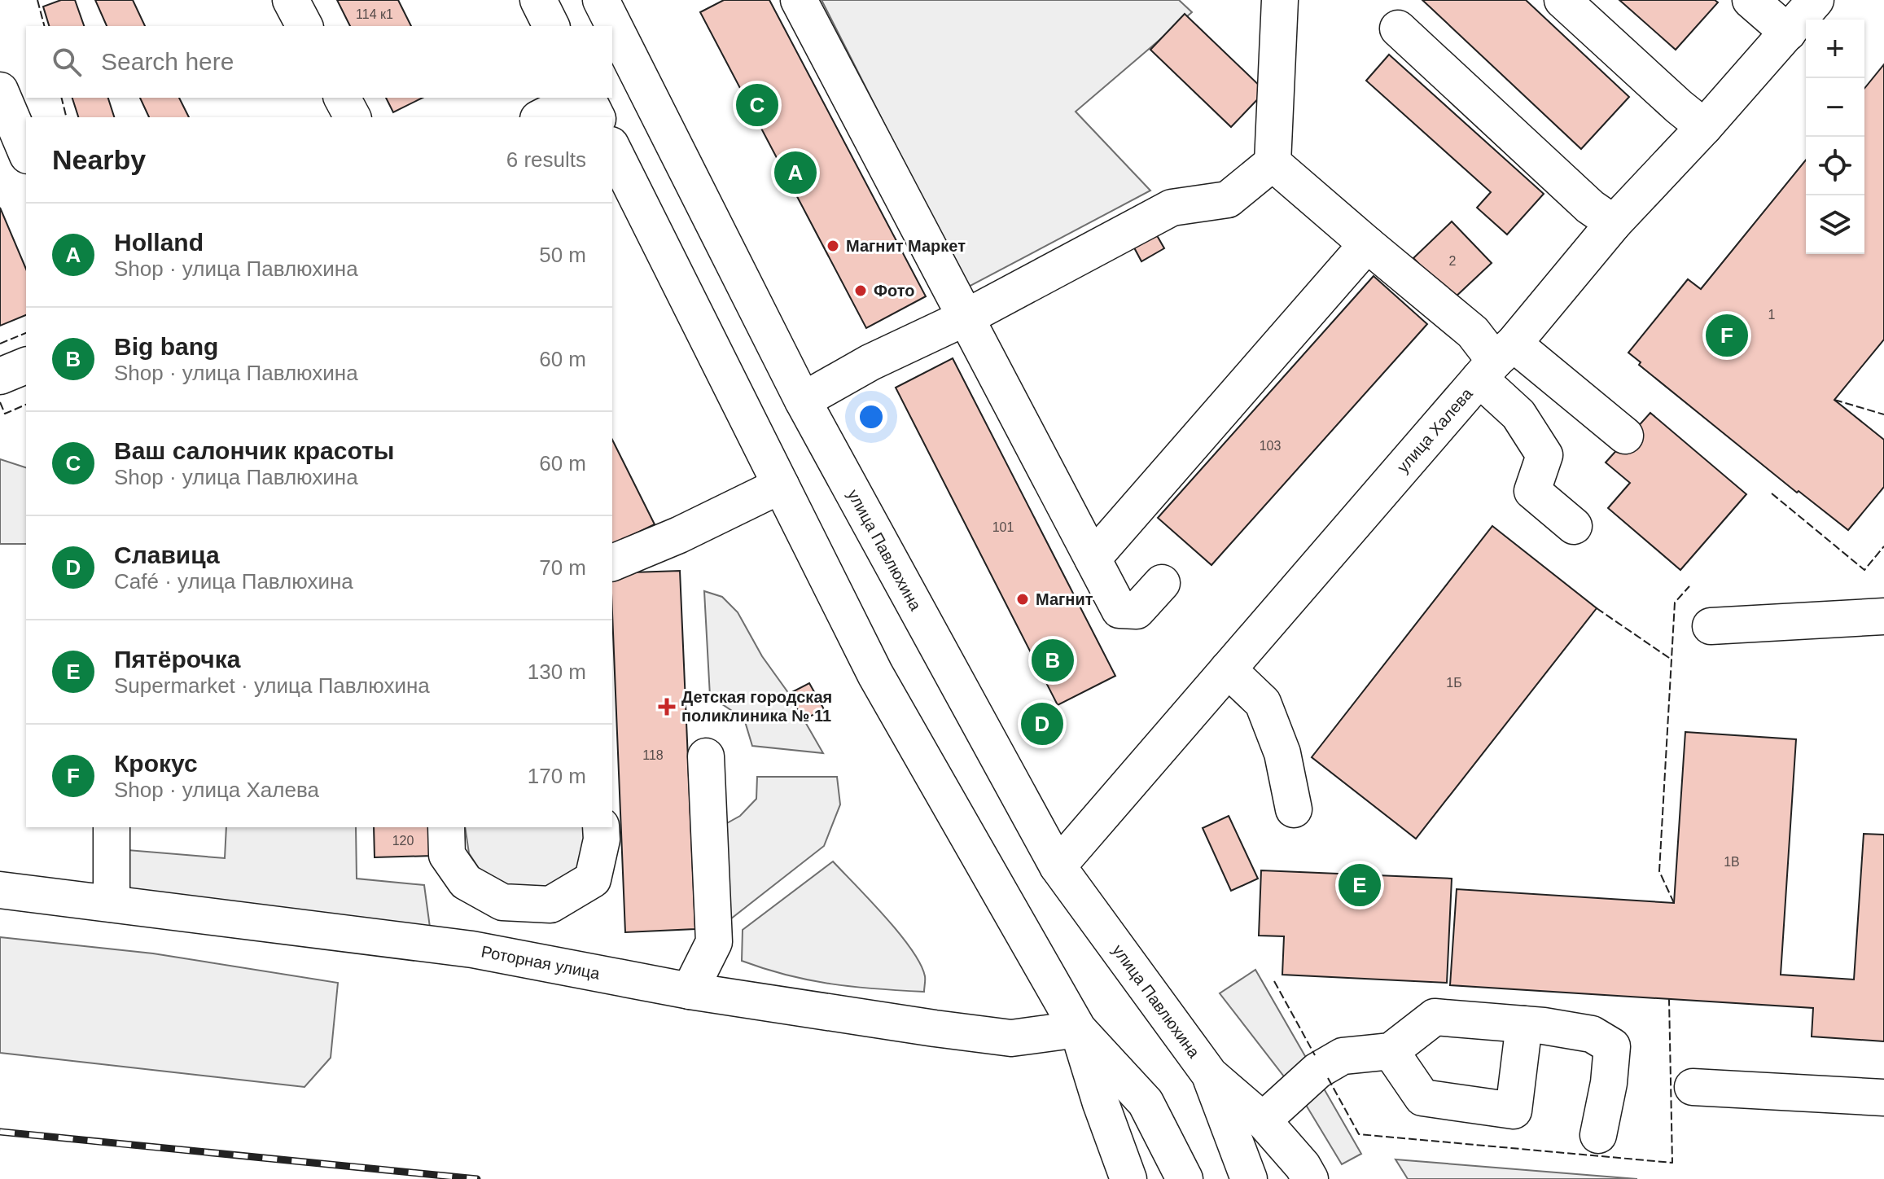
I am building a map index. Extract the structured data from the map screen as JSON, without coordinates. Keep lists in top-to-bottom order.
{
  "streets": {
    "main road": ["улица Халева", "улица Павлюхина", "Роторная улица"]
  },
  "crossings": [
    ["улица Халева", "улица Павлюхина"]
  ],
  "places": {
    "other": ["Магнит Маркет", "Фото", "Магнит"],
    "health": ["Детская городская поликлиника № 11"]
  },
  "house_numbers": [
    "114 к1",
    "2",
    "1",
    "103",
    "101",
    "1Б",
    "118",
    "120",
    "1В"
  ],
  "page": {
    "map_buttons": ["+", "−"],
    "search": "Search here",
    "pins": [
      "C",
      "A",
      "F",
      "B",
      "D",
      "E"
    ],
    "heading": ["Nearby", "6 results"],
    "list": [
      {
        "mark": "A",
        "name": "Holland",
        "note": "Shop · улица Павлюхина",
        "value": "50 m"
      },
      {
        "mark": "B",
        "name": "Big bang",
        "note": "Shop · улица Павлюхина",
        "value": "60 m"
      },
      {
        "mark": "C",
        "name": "Ваш салончик красоты",
        "note": "Shop · улица Павлюхина",
        "value": "60 m"
      },
      {
        "mark": "D",
        "name": "Славица",
        "note": "Café · улица Павлюхина",
        "value": "70 m"
      },
      {
        "mark": "E",
        "name": "Пятёрочка",
        "note": "Supermarket · улица Павлюхина",
        "value": "130 m"
      },
      {
        "mark": "F",
        "name": "Крокус",
        "note": "Shop · улица Халева",
        "value": "170 m"
      }
    ]
  }
}
